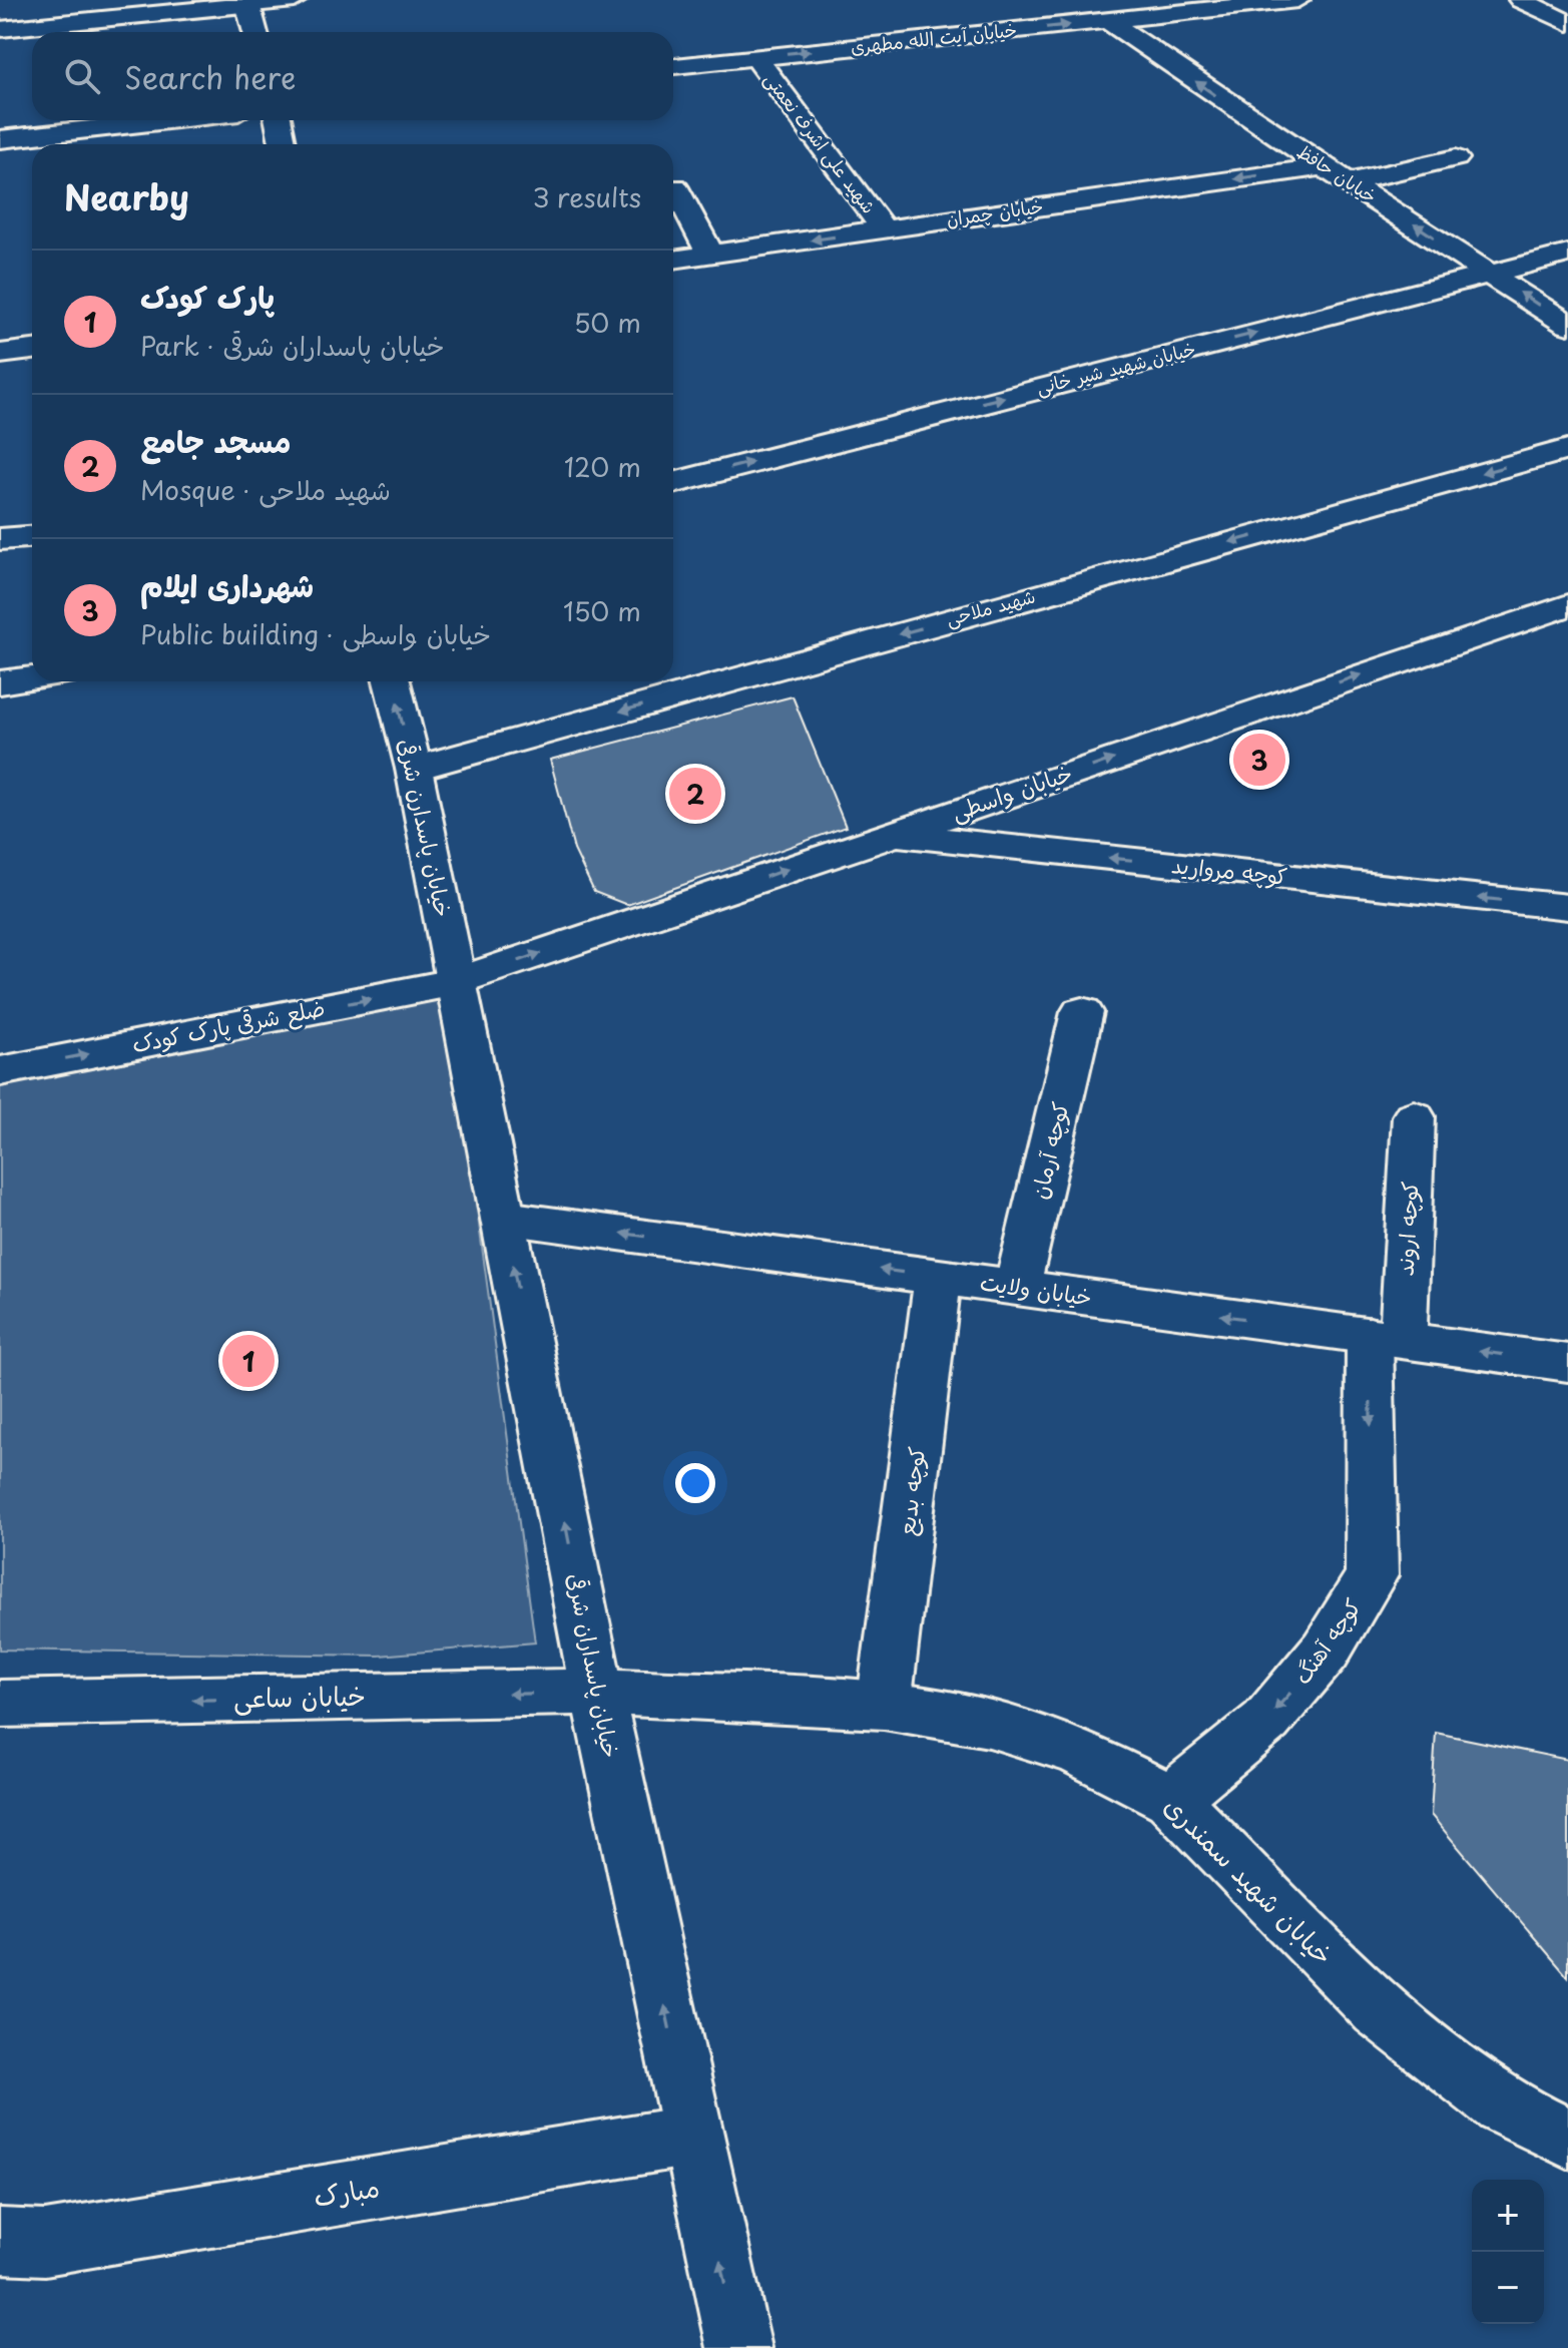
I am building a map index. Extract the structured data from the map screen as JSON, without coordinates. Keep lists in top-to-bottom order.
{
  "streets": {
    "street": [
      "خیابان آیت الله مطهری",
      "شهید علی اشرف نعمتی",
      "خیابان حافظ",
      "خیابان چمران",
      "خیابان شهید شیر خانی",
      "شهید ملاحی",
      "خیابان واسطی",
      "خیابان پاسدارن شرقی",
      "کوچه مروارید",
      "ضلع شرقی پارک کودک",
      "کوچه آرمان",
      "کوچه اروند",
      "خیابان ولایت",
      "کوچه بدیع",
      "کوچه آهنگ",
      "خیابان پاسداران شرقی",
      "خیابان ساعی",
      "خیابان شهید سمندری",
      "مبارک"
    ]
  },
  "crossings": [
    ["خیابان آیت الله مطهری", "شهید علی اشرف نعمتی"],
    ["خیابان آیت الله مطهری", "خیابان حافظ"],
    ["شهید علی اشرف نعمتی", "خیابان چمران"],
    ["خیابان حافظ", "خیابان چمران"],
    ["خیابان حافظ", "خیابان شهید شیر خانی"],
    ["شهید ملاحی", "خیابان پاسدارن شرقی"],
    ["خیابان واسطی", "خیابان پاسدارن شرقی"],
    ["خیابان واسطی", "کوچه مروارید"],
    ["خیابان واسطی", "ضلع شرقی پارک کودک"],
    ["خیابان واسطی", "خیابان پاسداران شرقی"],
    ["خیابان پاسدارن شرقی", "ضلع شرقی پارک کودک"],
    ["خیابان پاسدارن شرقی", "خیابان پاسداران شرقی"],
    ["ضلع شرقی پارک کودک", "خیابان پاسداران شرقی"],
    ["کوچه آرمان", "خیابان ولایت"],
    ["کوچه اروند", "خیابان ولایت"],
    ["کوچه اروند", "کوچه آهنگ"],
    ["خیابان ولایت", "کوچه بدیع"],
    ["خیابان ولایت", "کوچه آهنگ"],
    ["خیابان ولایت", "خیابان پاسداران شرقی"],
    ["کوچه بدیع", "خیابان شهید سمندری"],
    ["کوچه آهنگ", "خیابان شهید سمندری"],
    ["خیابان پاسداران شرقی", "خیابان ساعی"],
    ["خیابان پاسداران شرقی", "خیابان شهید سمندری"],
    ["خیابان پاسداران شرقی", "مبارک"],
    ["خیابان ساعی", "خیابان شهید سمندری"]
  ],
  "one_way": [
    "خیابان آیت الله مطهری",
    "خیابان حافظ",
    "خیابان چمران",
    "خیابان شهید شیر خانی",
    "شهید ملاحی",
    "خیابان واسطی",
    "کوچه مروارید",
    "ضلع شرقی پارک کودک",
    "خیابان ولایت",
    "کوچه آهنگ",
    "خیابان پاسداران شرقی",
    "خیابان ساعی"
  ],
  "page": {
    "search": "Search here",
    "heading": ["Nearby", "3 results"],
    "list": [
      {
        "mark": "1",
        "name": "پارک کودک",
        "note": "Park · خیابان پاسداران شرقی",
        "value": "50 m"
      },
      {
        "mark": "2",
        "name": "مسجد جامع",
        "note": "Mosque · شهید ملاحی",
        "value": "120 m"
      },
      {
        "mark": "3",
        "name": "شهرداری ایلام",
        "note": "Public building · خیابان واسطی",
        "value": "150 m"
      }
    ],
    "pins": ["3", "2", "1"],
    "map_buttons": ["+", "−"]
  }
}
